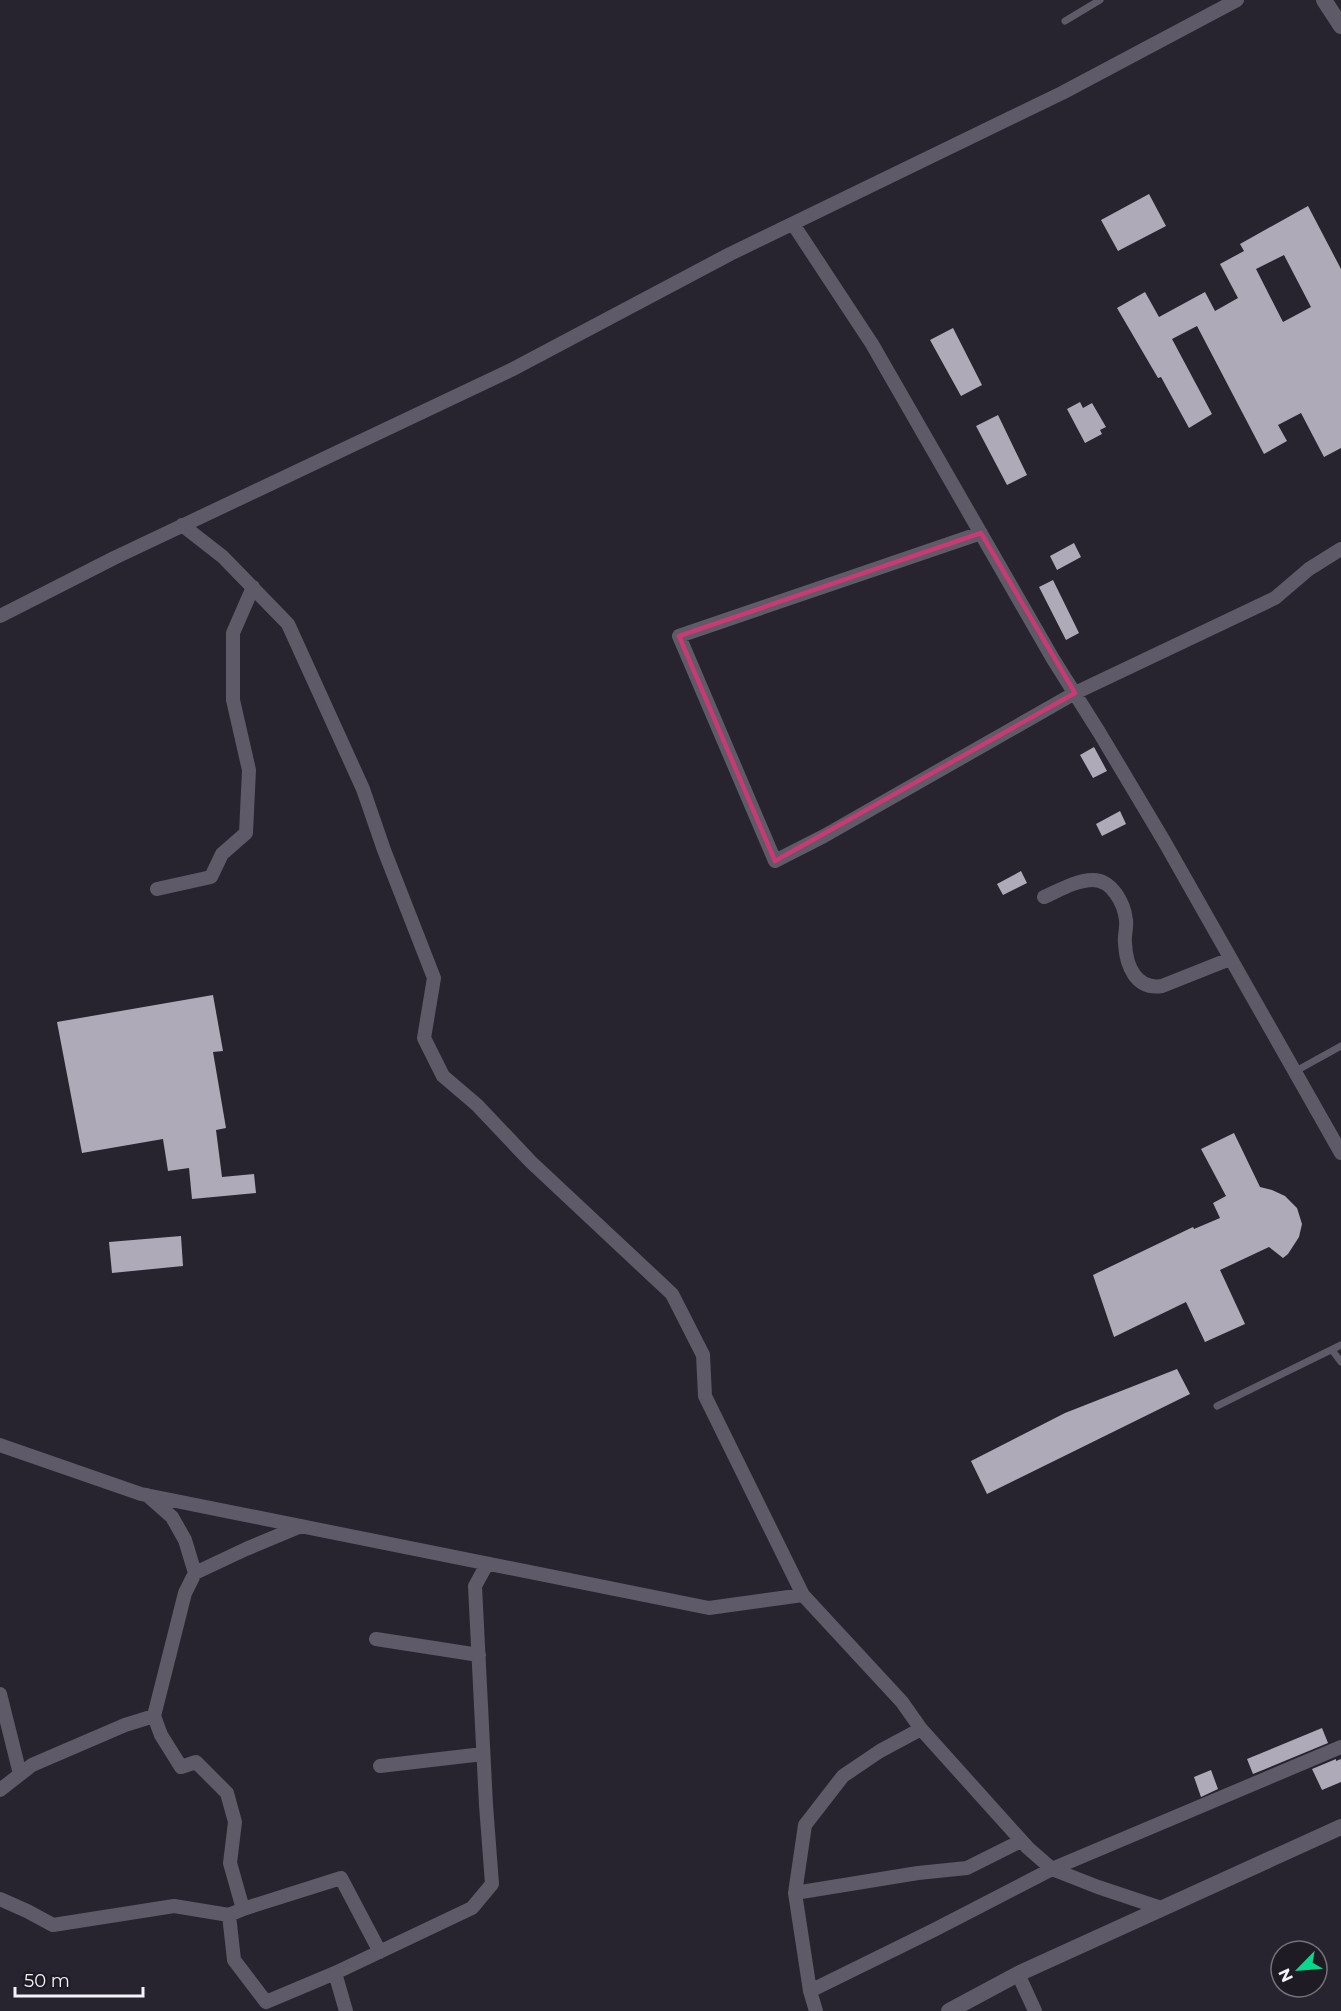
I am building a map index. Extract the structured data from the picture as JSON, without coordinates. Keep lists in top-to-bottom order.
{
  "scale_bar": "50 m",
  "north": "bottom left"
}
